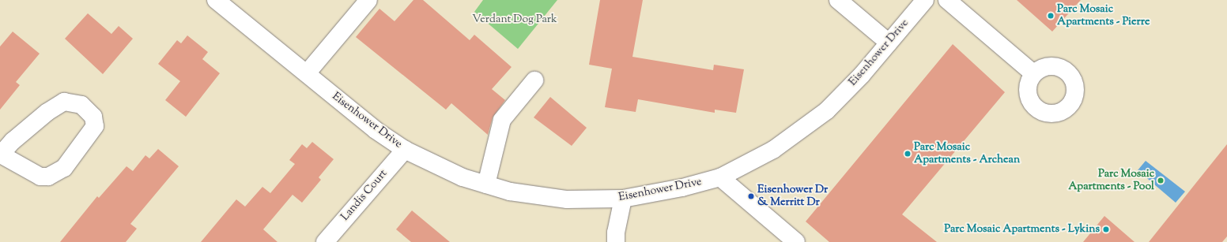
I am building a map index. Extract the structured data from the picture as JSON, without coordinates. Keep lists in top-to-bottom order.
{
  "streets": {
    "street": ["Eisenhower Drive", "Landis Court"]
  },
  "crossings": [
    ["Eisenhower Drive", "Landis Court"]
  ],
  "parks": ["Verdant Dog Park"],
  "places": [
    "Parc Mosaic Apartments - Pierre",
    "Parc Mosaic Apartments - Archean",
    "Parc Mosaic Apartments - Pool",
    "Eisenhower Dr & Merritt Dr",
    "Parc Mosaic Apartments - Lykins"
  ]
}
